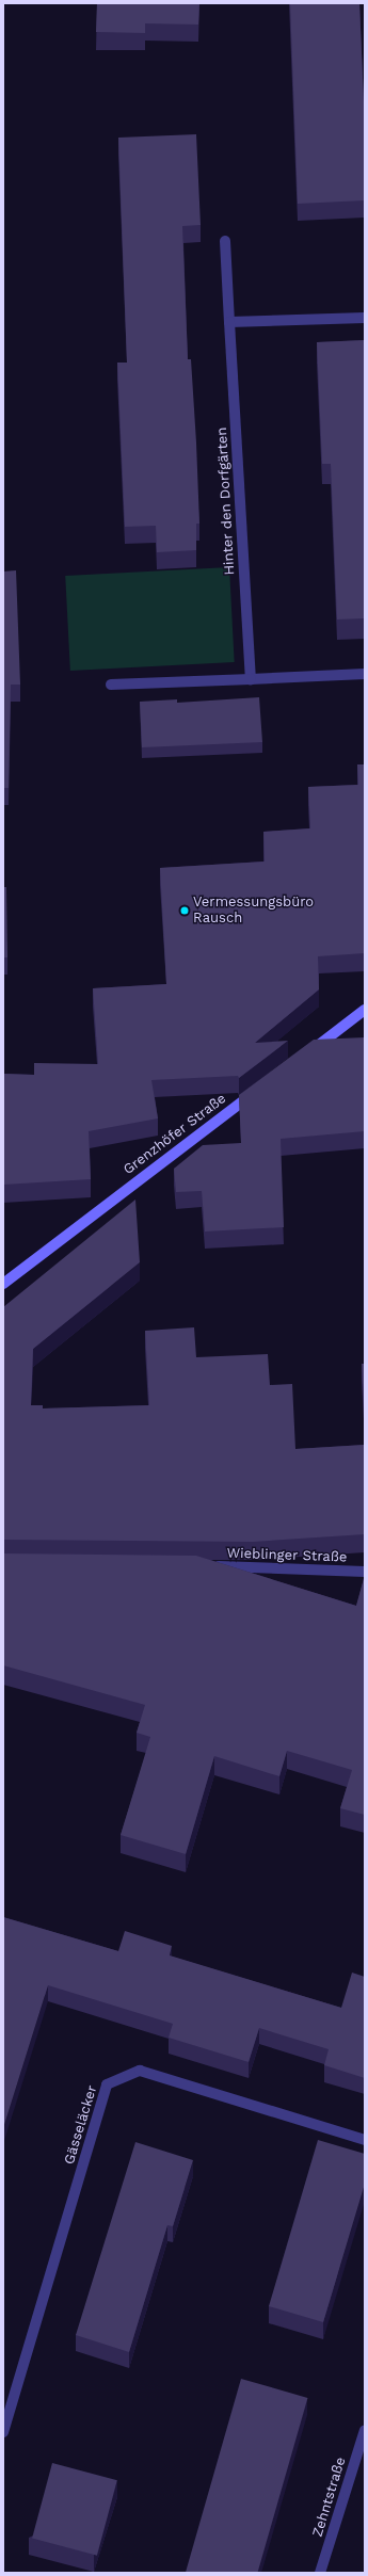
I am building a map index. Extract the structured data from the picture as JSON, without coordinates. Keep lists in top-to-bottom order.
{
  "streets": {
    "street": [
      "Hinter den Dorfgärten",
      "Grenzhöfer Straße",
      "Wieblinger Straße",
      "Gässeläcker",
      "Zehntstraße"
    ]
  },
  "places": ["Vermessungsbüro Rausch"]
}
